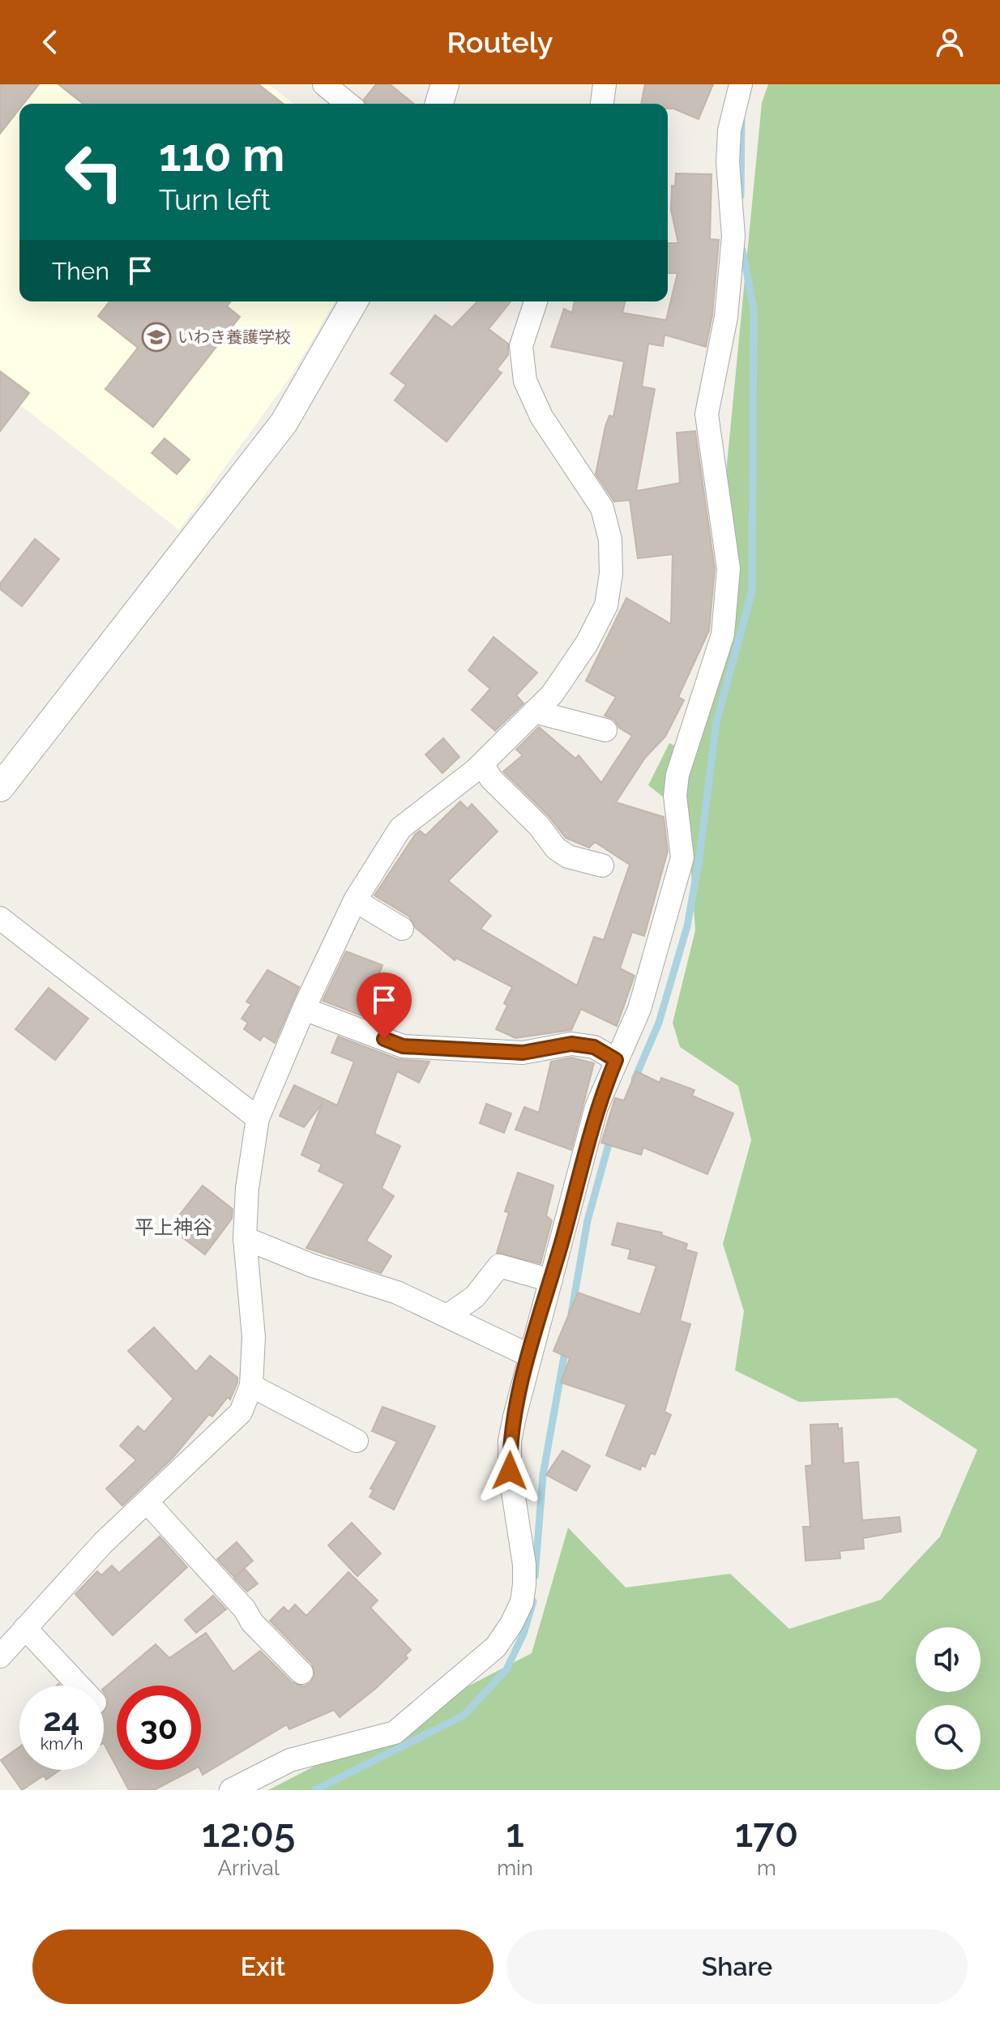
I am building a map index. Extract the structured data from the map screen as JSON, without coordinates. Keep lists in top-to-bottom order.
{
  "districts": ["平上神谷"],
  "places": {
    "school or university": ["いわき養護学校"]
  },
  "page": {
    "header": "Routely",
    "turn": ["110 m", "Turn left"],
    "then": "Then",
    "speed": "24 km/h",
    "limit": "30",
    "eta": [
      "12:05",
      "Arrival",
      "1",
      "min",
      "170",
      "m"
    ],
    "buttons": ["Exit", "Share"]
  }
}
